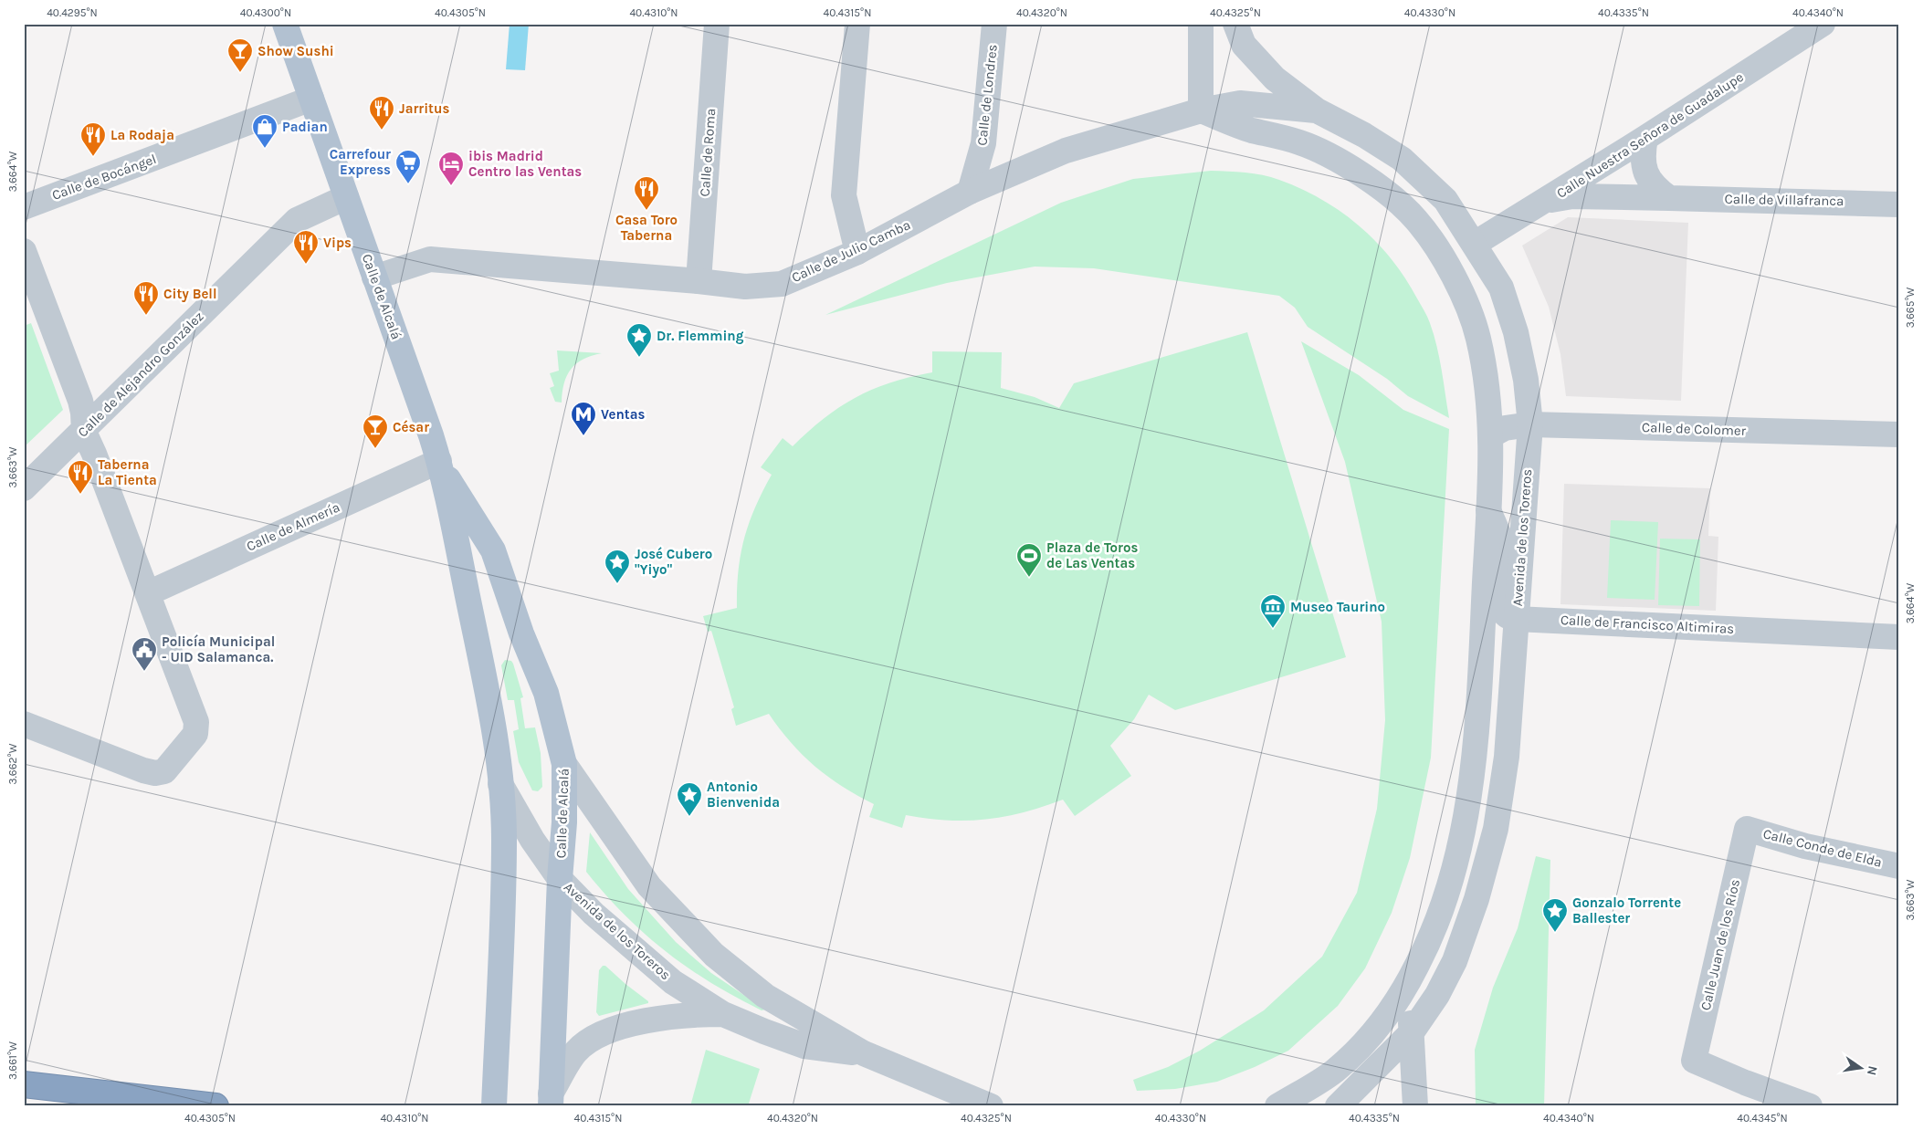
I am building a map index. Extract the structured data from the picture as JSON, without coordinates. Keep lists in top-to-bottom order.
{
  "streets": {
    "main road": ["Calle de Alcalá"],
    "street": [
      "Calle de Londres",
      "Calle Nuestra Señora de Guadalupe",
      "Calle de Roma",
      "Calle de Bocángel",
      "Calle de Villafranca",
      "Calle de Julio Camba",
      "Calle de Alejandro González",
      "Calle de Colomer",
      "Calle de Almería",
      "Avenida de los Toreros",
      "Calle de Francisco Altimiras",
      "Calle Conde de Elda",
      "Calle Juan de los Ríos"
    ]
  },
  "crossings": [
    ["Calle de Londres", "Calle de Julio Camba"],
    ["Calle Nuestra Señora de Guadalupe", "Calle de Villafranca"],
    ["Calle Nuestra Señora de Guadalupe", "Avenida de los Toreros"],
    ["Calle de Roma", "Calle de Julio Camba"],
    ["Calle de Bocángel", "Calle de Alcalá"],
    ["Calle de Julio Camba", "Calle de Alcalá"],
    ["Calle de Julio Camba", "Avenida de los Toreros"],
    ["Calle de Alcalá", "Calle de Alejandro González"],
    ["Calle de Alcalá", "Calle de Almería"],
    ["Calle de Alcalá", "Avenida de los Toreros"],
    ["Calle de Colomer", "Avenida de los Toreros"],
    ["Avenida de los Toreros", "Calle de Francisco Altimiras"],
    ["Calle Conde de Elda", "Calle Juan de los Ríos"]
  ],
  "places": {
    "bar": ["Show Sushi", "César"],
    "restaurant": [
      "Jarritus",
      "La Rodaja",
      "Casa Toro Taberna",
      "Vips",
      "City Bell",
      "Taberna La Tienta"
    ],
    "shop": ["Padian"],
    "supermarket": ["Carrefour Express"],
    "hotel": ["ibis Madrid Centro las Ventas"],
    "place": [
      "Dr. Flemming",
      "José Cubero \"Yiyo\"",
      "Antonio Bienvenida",
      "Gonzalo Torrente Ballester"
    ],
    "metro station": ["Ventas"],
    "sports": ["Plaza de Toros de Las Ventas"],
    "museum": ["Museo Taurino"],
    "public building": ["Policía Municipal - UID Salamanca."]
  },
  "north": "right",
  "coordinates": [
    "40.4295°N",
    "40.4300°N",
    "40.4305°N",
    "40.4310°N",
    "40.4315°N",
    "40.4320°N",
    "40.4325°N",
    "40.4330°N",
    "40.4335°N",
    "40.4340°N",
    "3.664°W",
    "3.665°W",
    "3.663°W",
    "3.662°W",
    "3.661°W",
    "40.4345°N"
  ]
}
